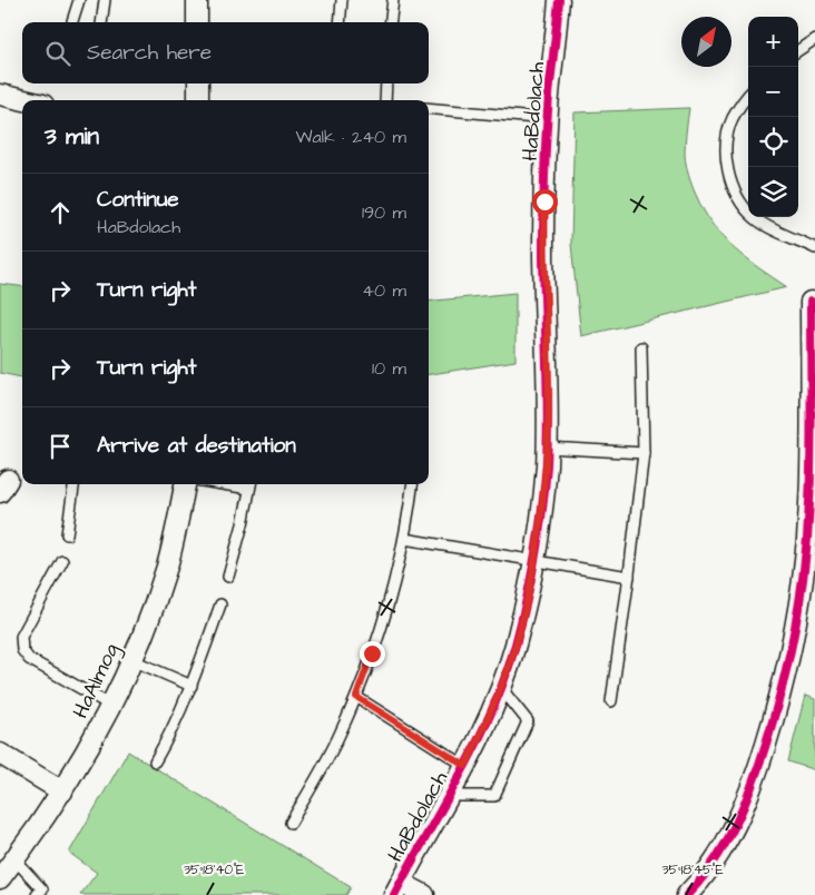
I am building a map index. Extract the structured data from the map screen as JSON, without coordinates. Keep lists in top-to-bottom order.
{
  "streets": {
    "street": ["HaBdolach", "HaAlmog"]
  },
  "north": "top right",
  "page": {
    "map_buttons": ["+", "−"],
    "search": "Search here",
    "heading": ["3 min", "Walk · 240 m"],
    "list": [
      ["Continue", "HaBdolach", "190 m"],
      ["Turn right", "40 m"],
      ["Turn right", "10 m"],
      "Arrive at destination"
    ]
  },
  "coordinates": ["35°18'40\"E", "35°18'45\"E"]
}
